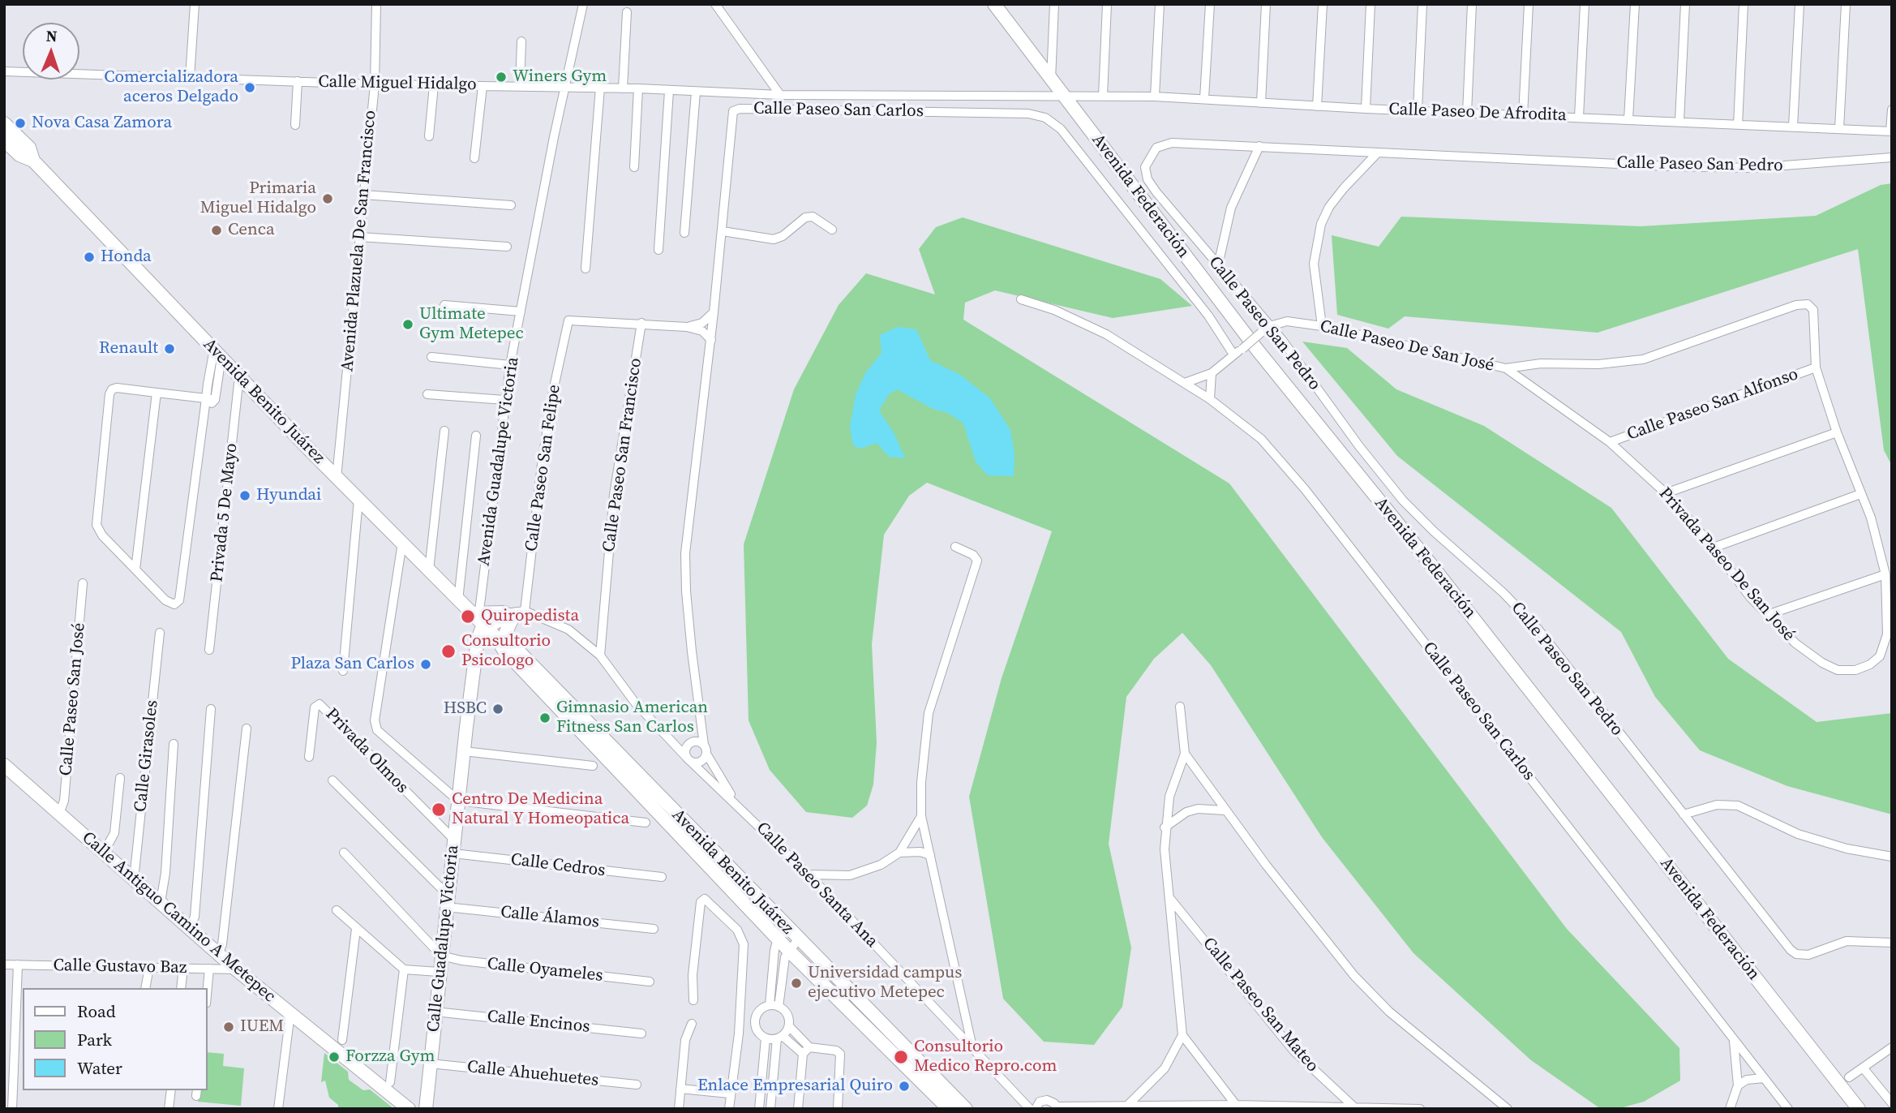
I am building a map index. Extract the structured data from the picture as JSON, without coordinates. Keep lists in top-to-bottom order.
{
  "streets": {
    "main road": [
      "Avenida Federación",
      "Avenida Benito Juárez",
      "Calle Antiguo Camino A Metepec",
      "Calle Guadalupe Victoria"
    ],
    "street": [
      "Calle Miguel Hidalgo",
      "Calle Paseo San Carlos",
      "Calle Paseo De Afrodita",
      "Calle Paseo San Pedro",
      "Avenida Plazuela De San Francisco",
      "Calle Paseo De San José",
      "Calle Paseo San Alfonso",
      "Calle Paseo San Francisco",
      "Avenida Guadalupe Victoria",
      "Calle Paseo San Felipe",
      "Privada 5 De Mayo",
      "Privada Paseo De San José",
      "Calle Paseo San José",
      "Privada Olmos",
      "Calle Girasoles",
      "Calle Cedros",
      "Calle Paseo Santa Ana",
      "Calle Álamos",
      "Calle Gustavo Baz",
      "Calle Oyameles",
      "Calle Paseo San Mateo",
      "Calle Encinos",
      "Calle Ahuehuetes"
    ]
  },
  "crossings": [
    ["Calle Miguel Hidalgo", "Calle Paseo De Afrodita"],
    ["Calle Miguel Hidalgo", "Avenida Federación"],
    ["Calle Miguel Hidalgo", "Avenida Plazuela De San Francisco"],
    ["Calle Miguel Hidalgo", "Avenida Guadalupe Victoria"],
    ["Calle Paseo San Carlos", "Calle Paseo Santa Ana"],
    ["Calle Paseo De Afrodita", "Avenida Federación"],
    ["Calle Paseo San Pedro", "Calle Paseo De San José"],
    ["Avenida Plazuela De San Francisco", "Avenida Benito Juárez"],
    ["Calle Paseo De San José", "Privada Paseo De San José"],
    ["Avenida Benito Juárez", "Avenida Guadalupe Victoria"],
    ["Avenida Benito Juárez", "Privada 5 De Mayo"],
    ["Avenida Benito Juárez", "Calle Guadalupe Victoria"],
    ["Calle Paseo San Alfonso", "Privada Paseo De San José"],
    ["Calle Paseo San Francisco", "Calle Paseo San Felipe"],
    ["Calle Paseo San Francisco", "Calle Paseo Santa Ana"],
    ["Avenida Guadalupe Victoria", "Calle Guadalupe Victoria"],
    ["Calle Paseo San Felipe", "Calle Paseo Santa Ana"],
    ["Calle Paseo San José", "Calle Antiguo Camino A Metepec"],
    ["Privada Olmos", "Calle Cedros"],
    ["Privada Olmos", "Calle Guadalupe Victoria"],
    ["Calle Girasoles", "Calle Antiguo Camino A Metepec"],
    ["Calle Cedros", "Calle Guadalupe Victoria"],
    ["Calle Antiguo Camino A Metepec", "Calle Gustavo Baz"],
    ["Calle Álamos", "Calle Guadalupe Victoria"],
    ["Calle Guadalupe Victoria", "Calle Oyameles"],
    ["Calle Guadalupe Victoria", "Calle Encinos"],
    ["Calle Guadalupe Victoria", "Calle Ahuehuetes"]
  ],
  "places": [
    "Winers Gym",
    "Comercializadora aceros Delgado",
    "Nova Casa Zamora",
    "Primaria Miguel Hidalgo",
    "Cenca",
    "Honda",
    "Ultimate Gym Metepec",
    "Renault",
    "Hyundai",
    "Quiropedista",
    "Consultorio Psicologo",
    "Plaza San Carlos",
    "HSBC",
    "Gimnasio American Fitness San Carlos",
    "Centro De Medicina Natural Y Homeopatica",
    "Universidad campus ejecutivo Metepec",
    "IUEM",
    "Forzza Gym",
    "Consultorio Medico Repro.com",
    "Enlace Empresarial Quiro"
  ],
  "legend": ["Road", "Park", "Water"],
  "north": "top"
}
